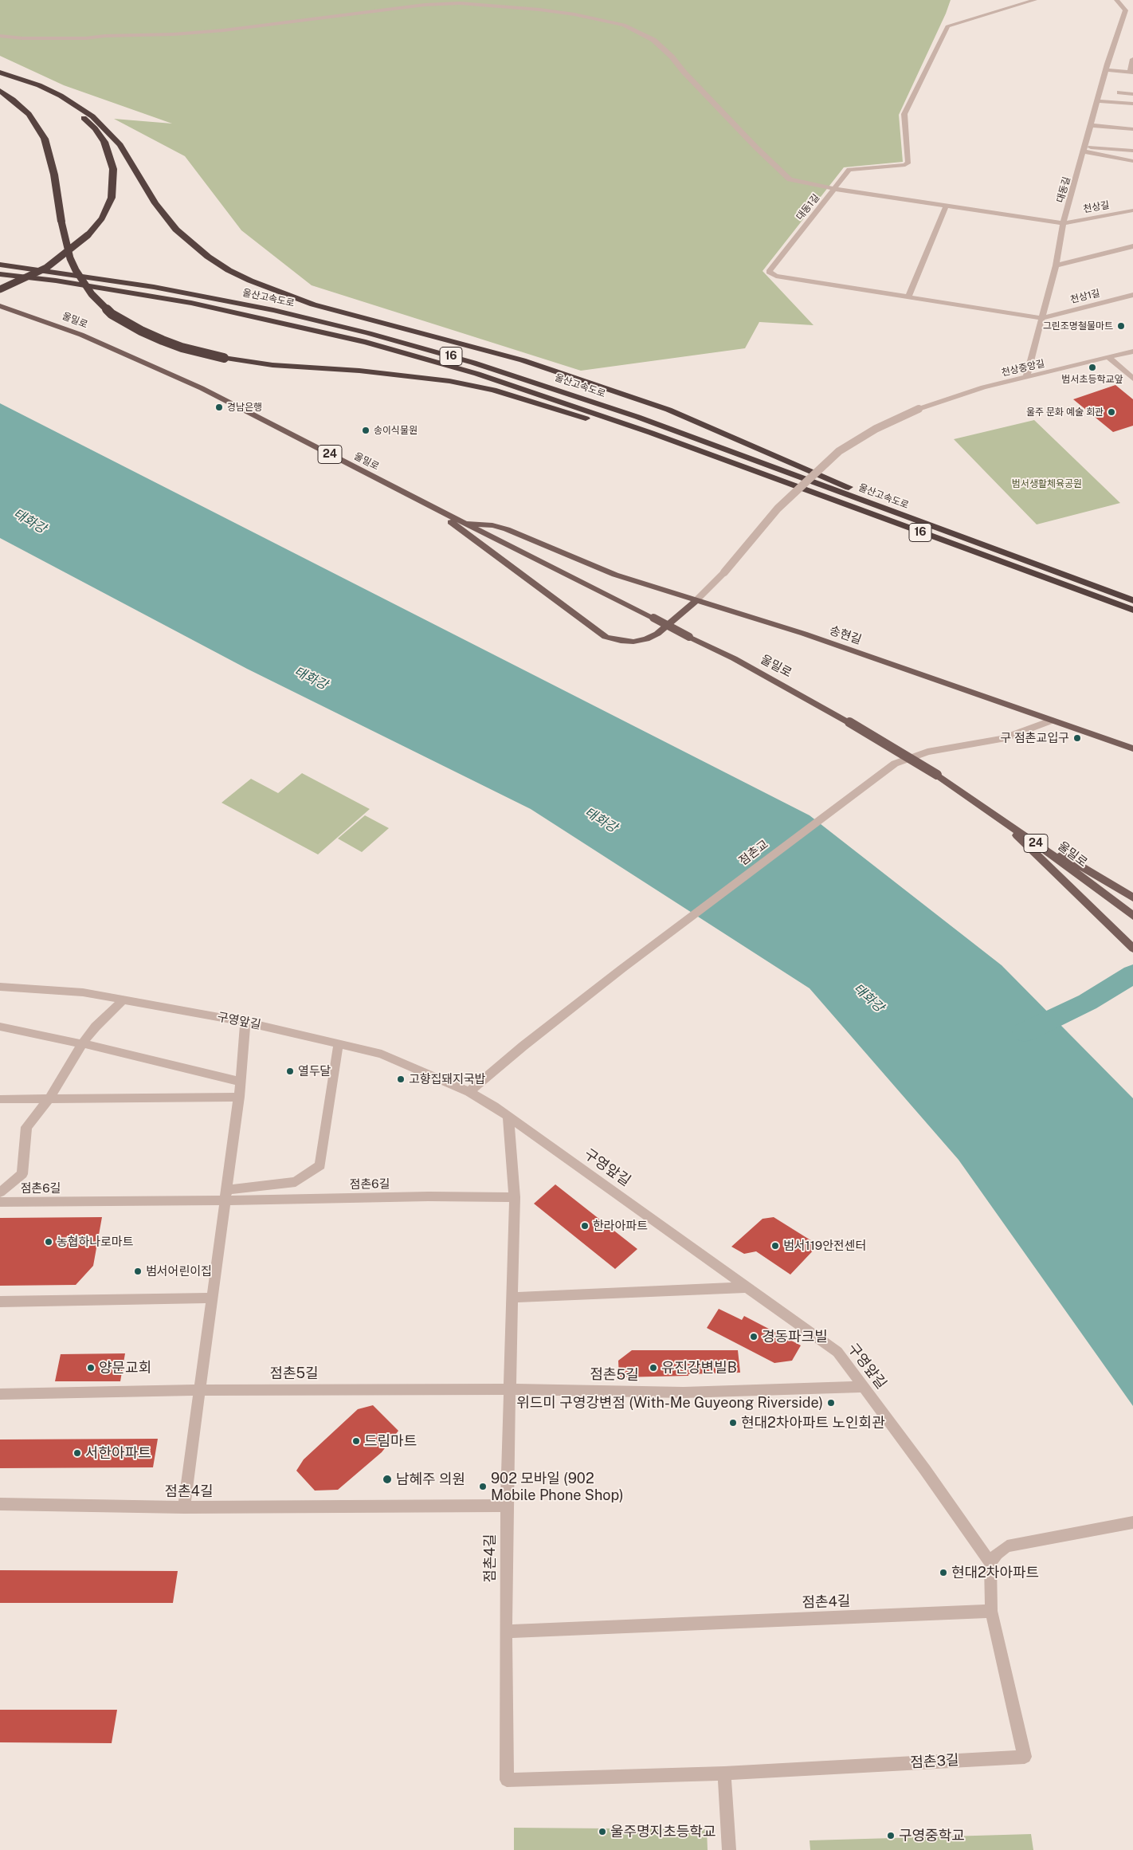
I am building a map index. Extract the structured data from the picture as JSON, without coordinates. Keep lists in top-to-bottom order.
{
  "streets": {
    "highway": ["울산고속도로", "16"],
    "main road": ["울밀로", "24", "송현길"],
    "street": [
      "대동길",
      "대동1길",
      "천상길",
      "천상1길",
      "천상중앙길",
      "점촌교",
      "구영앞길",
      "점촌6길",
      "점촌5길",
      "점촌4길",
      "점촌3길"
    ]
  },
  "crossings": [
    ["대동길", "대동1길"],
    ["대동길", "천상길"],
    ["대동길", "천상1길"],
    ["대동길", "천상중앙길"],
    ["대동1길", "천상길"],
    ["대동1길", "천상1길"],
    ["울밀로", "송현길"],
    ["천상중앙길", "송현길"],
    ["송현길", "점촌교"],
    ["점촌교", "구영앞길"],
    ["구영앞길", "점촌5길"],
    ["구영앞길", "점촌3길"],
    ["점촌4길", "점촌3길"]
  ],
  "water": ["태화강"],
  "parks": ["범서생활체육공원"],
  "places": [
    "그린조명철물마트",
    "범서초등학교앞",
    "경남은행",
    "울주 문화 예술 회관",
    "송이식물원",
    "구 점촌교입구",
    "열두달",
    "고향집돼지국밥",
    "한라아파트",
    "농협하나로마트",
    "범서119안전센터",
    "범서어린이집",
    "경동파크빌",
    "양문교회",
    "유진강변빌B",
    "위드미 구영강변점 (With-Me Guyeong Riverside)",
    "현대2차아파트 노인회관",
    "드림마트",
    "서한아파트",
    "남혜주 의원",
    "902 모바일 (902 Mobile Phone Shop)",
    "현대2차아파트",
    "울주명지초등학교",
    "구영중학교"
  ]
}
